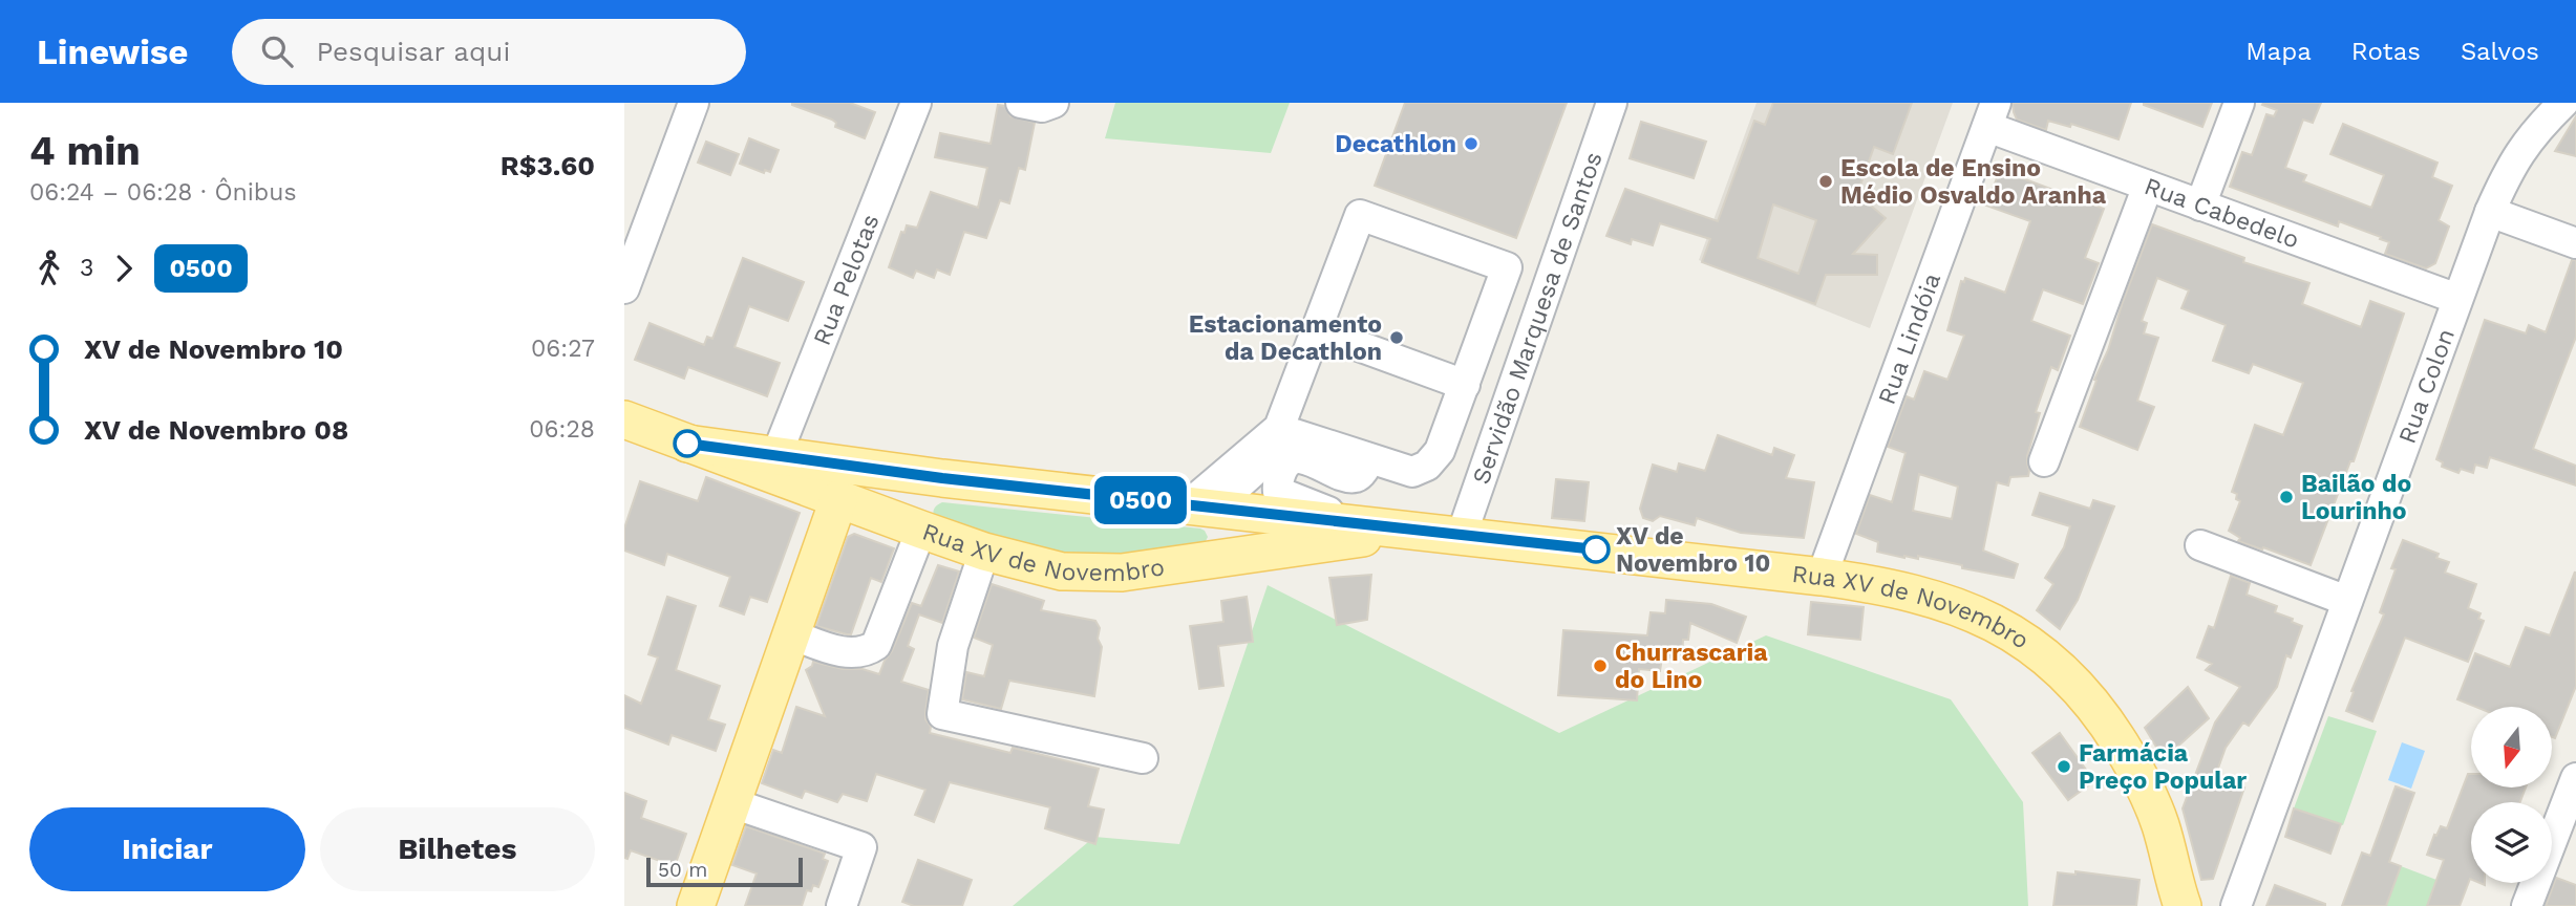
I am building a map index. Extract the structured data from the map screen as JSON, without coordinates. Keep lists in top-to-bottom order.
{
  "streets": {
    "main road": ["Rua XV de Novembro"],
    "street": [
      "Rua Cabedelo",
      "Rua Pelotas",
      "Servidão Marquesa de Santos",
      "Rua Lindóia",
      "Rua Colon"
    ]
  },
  "crossings": [
    ["Rua Cabedelo", "Rua Lindóia"],
    ["Rua Cabedelo", "Rua Colon"],
    ["Rua Pelotas", "Rua XV de Novembro"],
    ["Servidão Marquesa de Santos", "Rua XV de Novembro"],
    ["Rua Lindóia", "Rua XV de Novembro"]
  ],
  "places": [
    "Decathlon",
    "Escola de Ensino Médio Osvaldo Aranha",
    "Estacionamento da Decathlon",
    "Bailão do Lourinho",
    "XV de Novembro 10",
    "Churrascaria do Lino",
    "Farmácia Preço Popular"
  ],
  "lines": ["bus line 0500"],
  "scale_bar": "50 m",
  "north": "bottom",
  "page": {
    "header": "Linewise",
    "search": "Pesquisar aqui",
    "nav": ["Mapa", "Rotas", "Salvos"],
    "heading": ["4 min", "06:24 – 06:28 · Ônibus", "R$3.60"],
    "on_map": "0500",
    "legs": ["3", "0500"],
    "list": [
      {
        "name": "XV de Novembro 10",
        "value": "06:27"
      },
      {
        "name": "XV de Novembro 08",
        "value": "06:28"
      }
    ],
    "buttons": ["Iniciar", "Bilhetes"],
    "scale": "50 m"
  }
}
